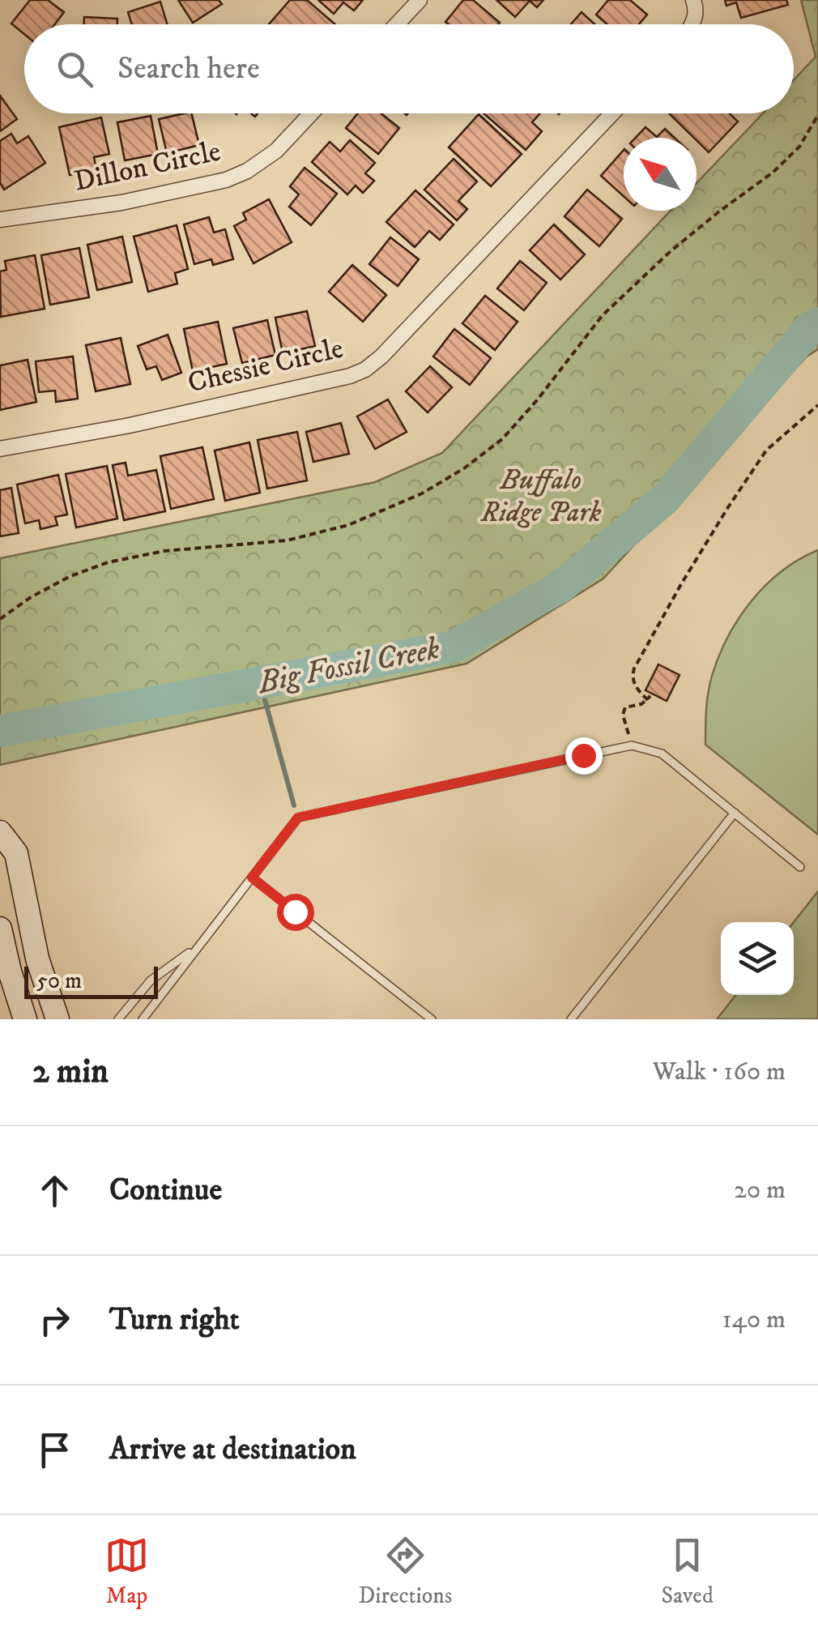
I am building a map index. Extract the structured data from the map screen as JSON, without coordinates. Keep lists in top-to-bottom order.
{
  "streets": {
    "street": ["Dillon Circle", "Chessie Circle"]
  },
  "water": ["Big Fossil Creek"],
  "parks": ["Buffalo Ridge Park"],
  "scale_bar": "50 m",
  "north": "top left",
  "page": {
    "search": "Search here",
    "scale": "50 m",
    "heading": ["2 min", "Walk · 160 m"],
    "list": [
      ["Continue", "20 m"],
      ["Turn right", "140 m"],
      "Arrive at destination"
    ],
    "nav": ["Map", "Directions", "Saved"]
  }
}
